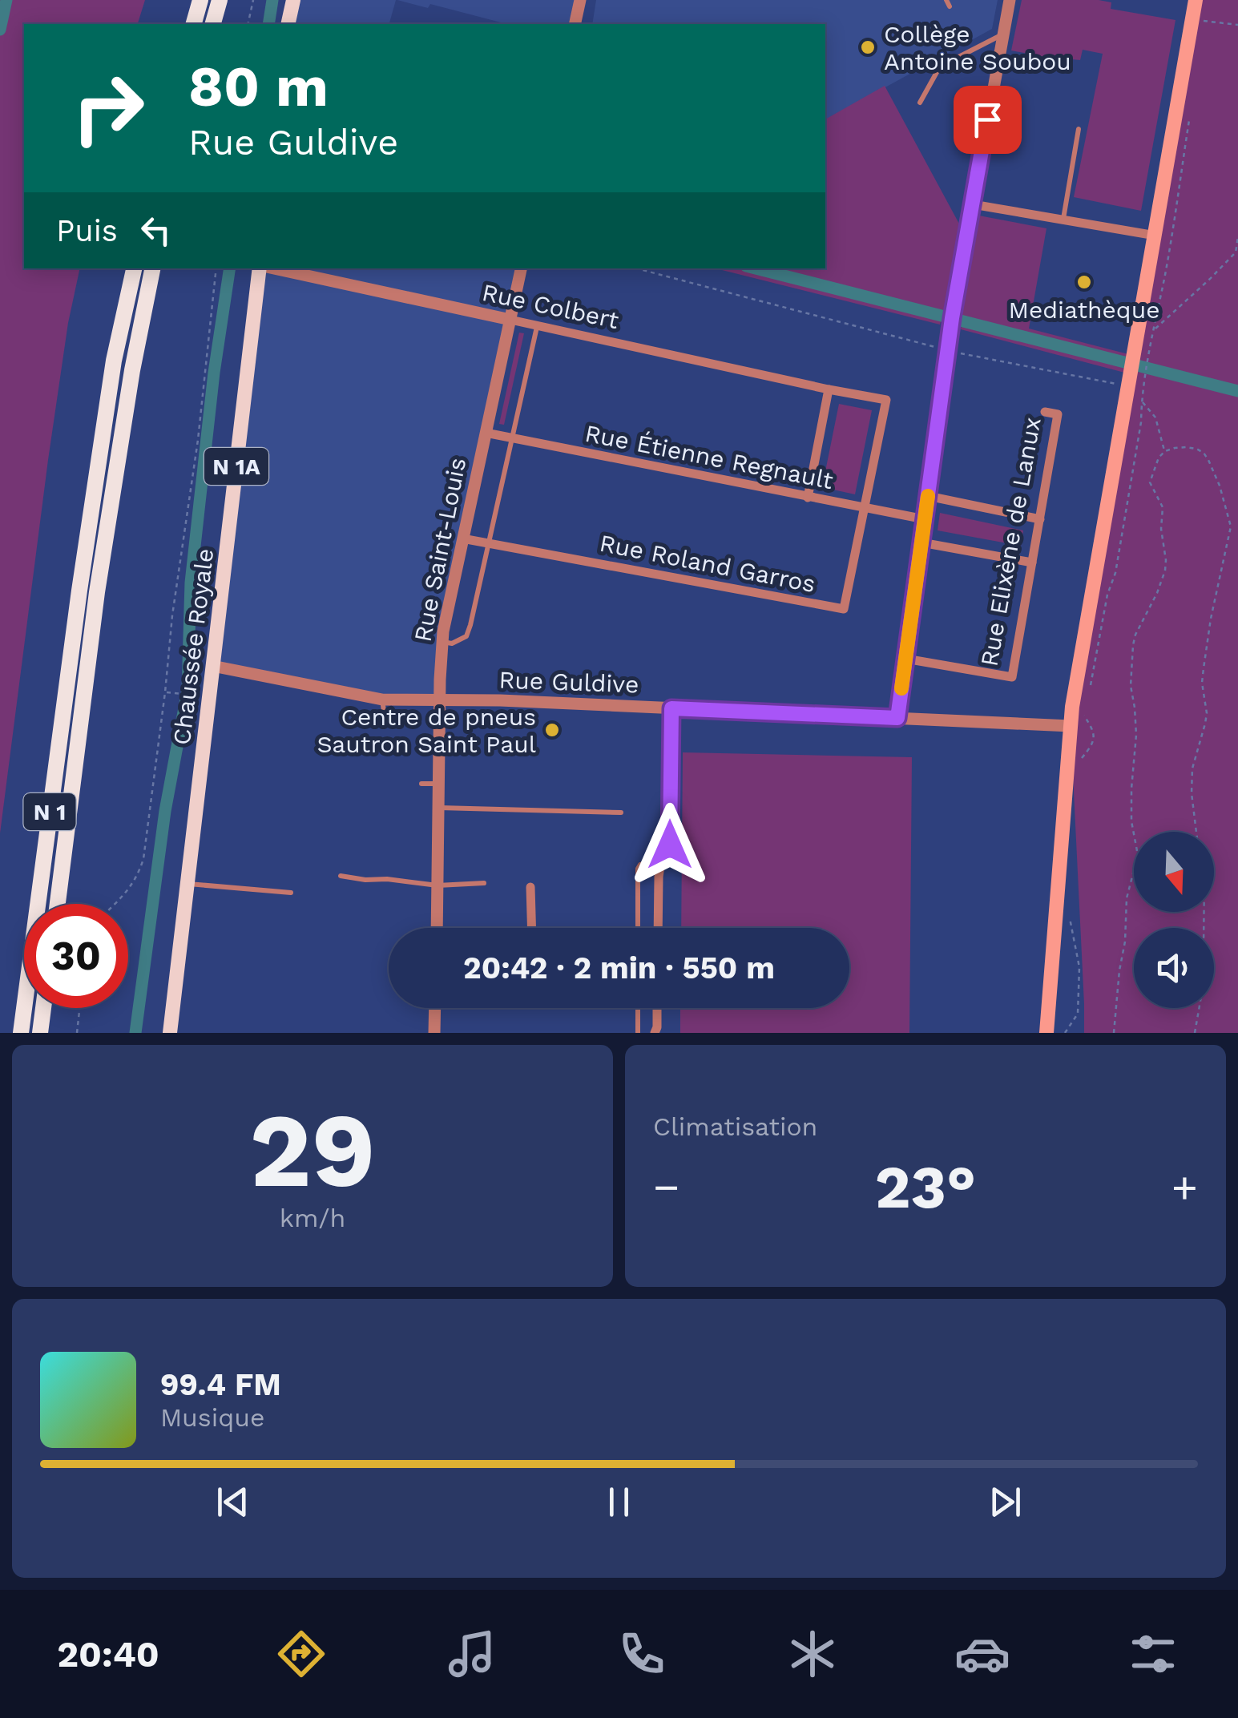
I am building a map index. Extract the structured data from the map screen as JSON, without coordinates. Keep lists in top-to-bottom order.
{
  "streets": {
    "highway": ["N 1"],
    "main road": ["N 1A", "Chaussée Royale"],
    "street": [
      "Rue Colbert",
      "Rue Étienne Regnault",
      "Rue Elixène de Lanux",
      "Rue Saint-Louis",
      "Rue Roland Garros",
      "Rue Guldive"
    ]
  },
  "crossings": [
    ["Rue Colbert", "Rue Étienne Regnault"],
    ["Rue Colbert", "Rue Saint-Louis"],
    ["Rue Colbert", "Rue Roland Garros"],
    ["Rue Étienne Regnault", "Rue Saint-Louis"],
    ["Rue Étienne Regnault", "Rue Roland Garros"],
    ["Rue Saint-Louis", "Rue Roland Garros"],
    ["Rue Saint-Louis", "Rue Guldive"],
    ["Chaussée Royale", "Rue Guldive"]
  ],
  "places": ["Collège Antoine Soubou", "Mediathèque", "Centre de pneus Sautron Saint Paul"],
  "north": "bottom",
  "page": {
    "turn": ["80 m", "Rue Guldive"],
    "then": "Puis",
    "limit": "30",
    "trip": "20:42 · 2 min · 550 m",
    "tile": [
      ["29", "km/h"],
      "Climatisation"
    ],
    "heat": ["−", "23°", "+"],
    "song": ["99.4 FM", "Musique"],
    "tabs": "20:40"
  }
}
